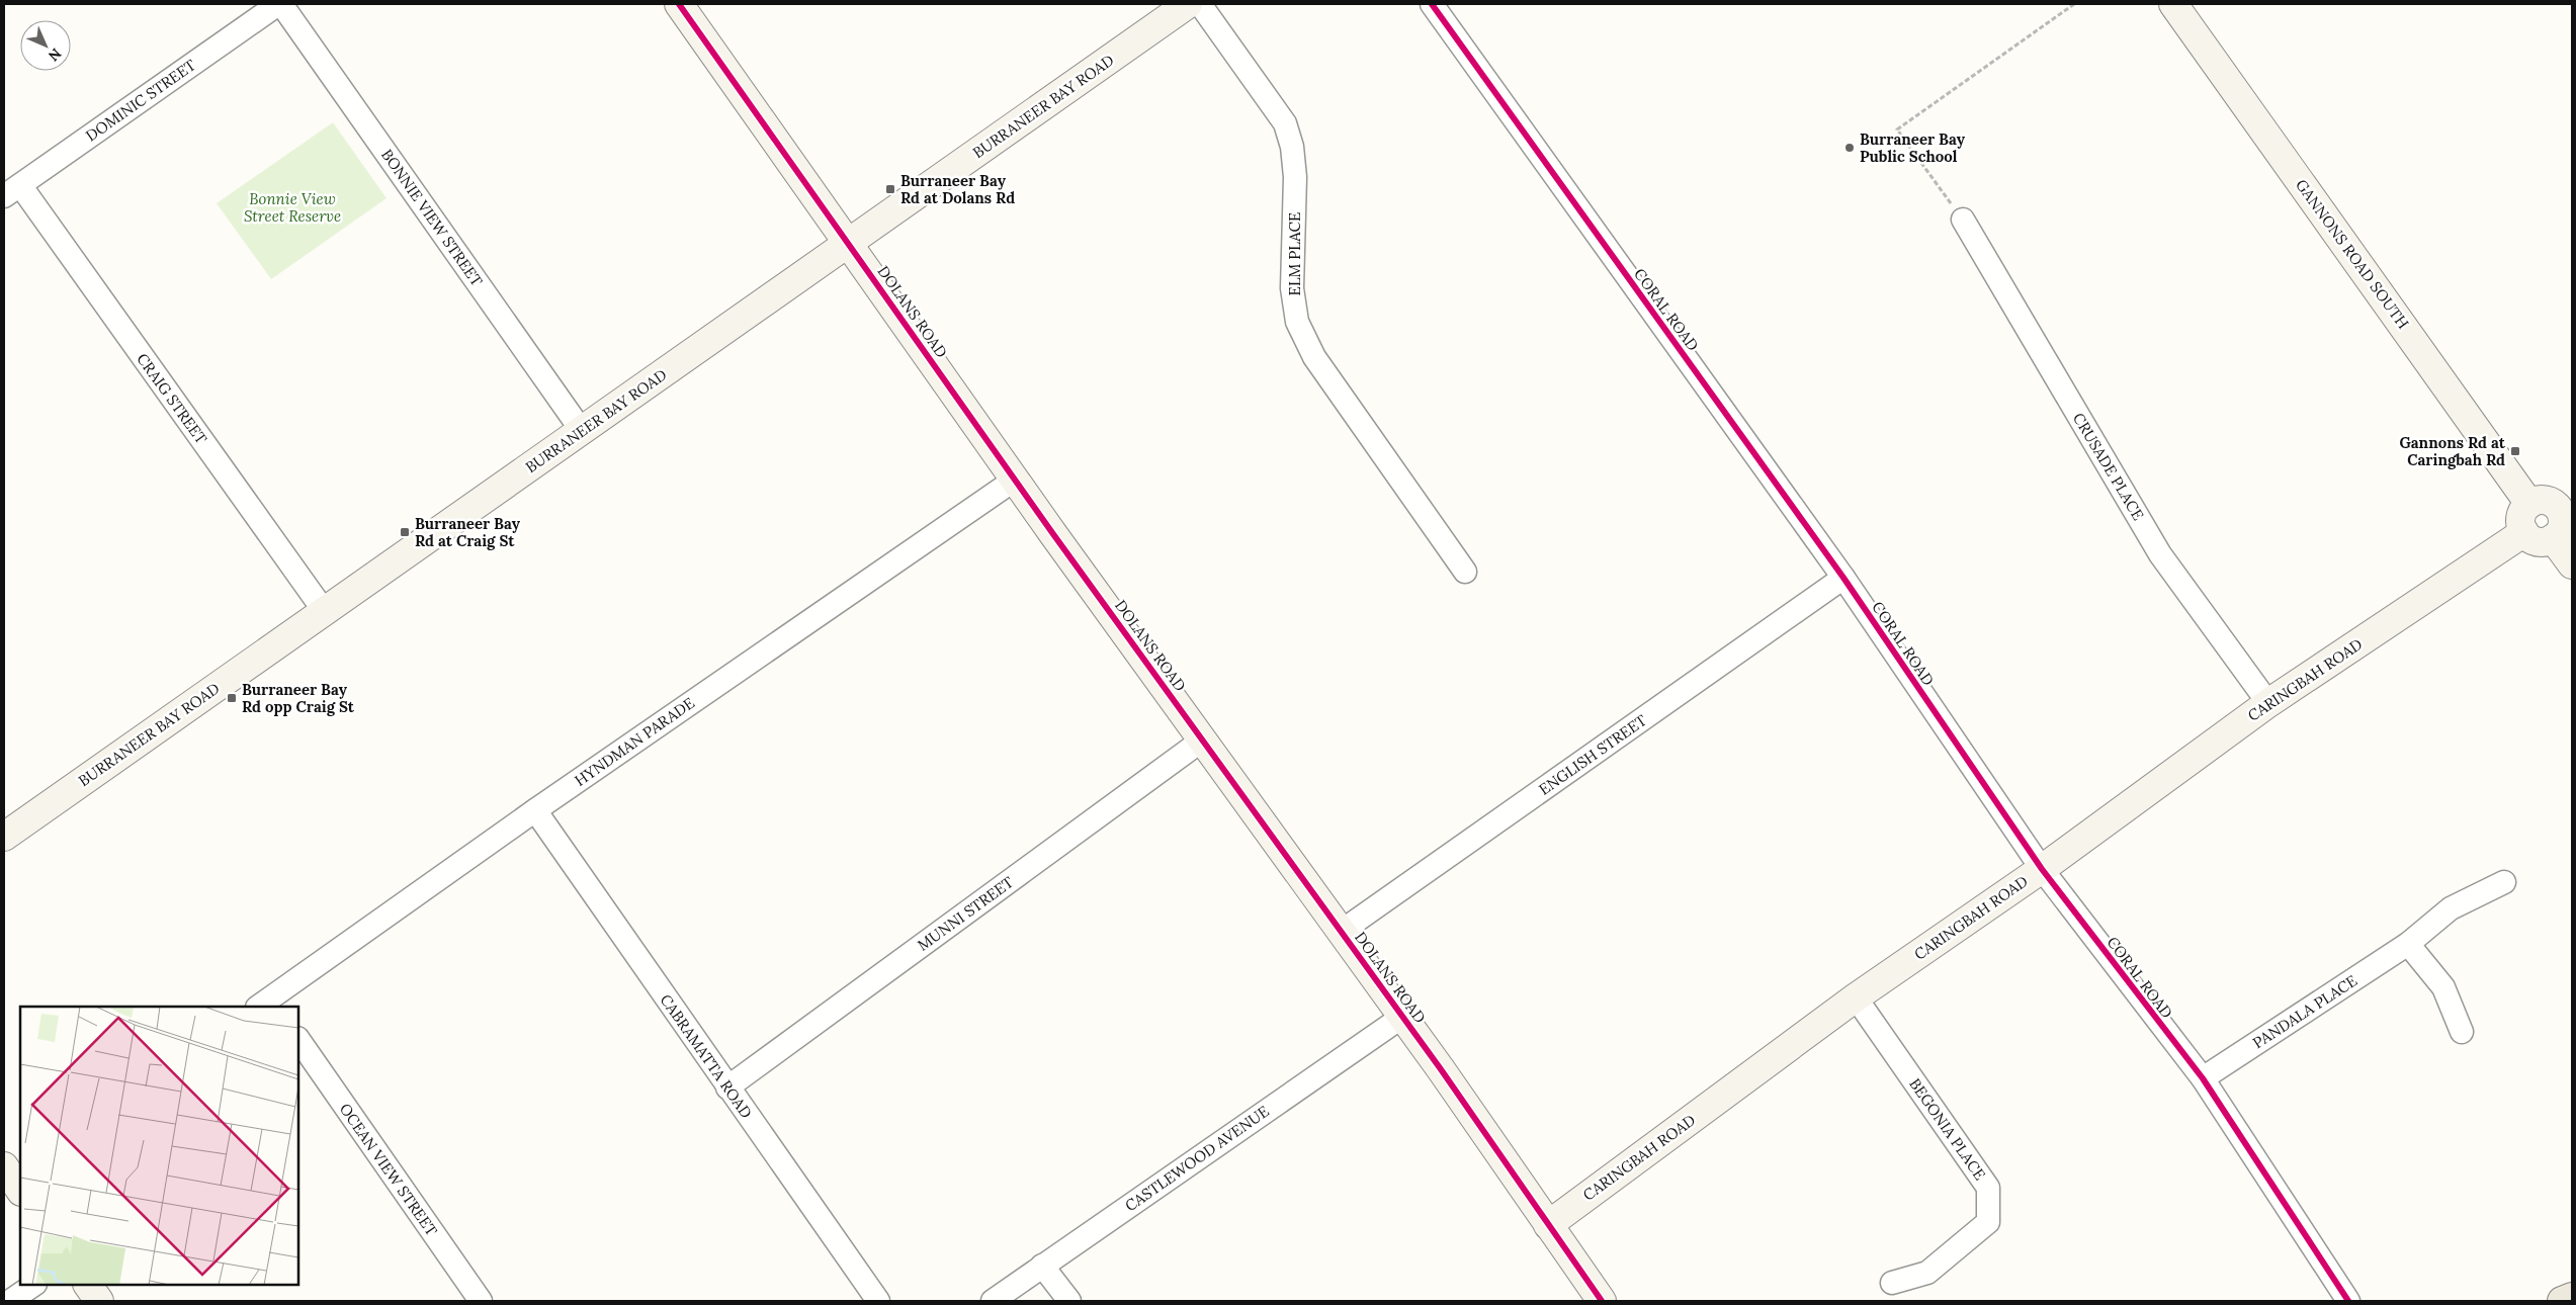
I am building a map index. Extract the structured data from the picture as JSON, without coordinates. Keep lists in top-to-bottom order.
{
  "streets": {
    "street": [
      "DOMINIC STREET",
      "BURRANEER BAY ROAD",
      "BONNIE VIEW STREET",
      "ELM PLACE",
      "GANNONS ROAD SOUTH",
      "CORAL ROAD",
      "DOLANS ROAD",
      "CRAIG STREET",
      "CRUSADE PLACE",
      "CARINGBAH ROAD",
      "HYNDMAN PARADE",
      "ENGLISH STREET",
      "MUNNI STREET",
      "PANDALA PLACE",
      "CABRAMATTA ROAD",
      "BEGONIA PLACE",
      "CASTLEWOOD AVENUE",
      "OCEAN VIEW STREET"
    ]
  },
  "crossings": [
    ["DOMINIC STREET", "BONNIE VIEW STREET"],
    ["DOMINIC STREET", "CRAIG STREET"],
    ["BURRANEER BAY ROAD", "BONNIE VIEW STREET"],
    ["BURRANEER BAY ROAD", "DOLANS ROAD"],
    ["BURRANEER BAY ROAD", "CRAIG STREET"],
    ["GANNONS ROAD SOUTH", "CARINGBAH ROAD"],
    ["CORAL ROAD", "CARINGBAH ROAD"],
    ["CORAL ROAD", "ENGLISH STREET"],
    ["CORAL ROAD", "PANDALA PLACE"],
    ["DOLANS ROAD", "CARINGBAH ROAD"],
    ["DOLANS ROAD", "HYNDMAN PARADE"],
    ["DOLANS ROAD", "ENGLISH STREET"],
    ["DOLANS ROAD", "MUNNI STREET"],
    ["DOLANS ROAD", "CASTLEWOOD AVENUE"],
    ["CRUSADE PLACE", "CARINGBAH ROAD"],
    ["CARINGBAH ROAD", "BEGONIA PLACE"],
    ["HYNDMAN PARADE", "CABRAMATTA ROAD"],
    ["MUNNI STREET", "CABRAMATTA ROAD"]
  ],
  "parks": ["Bonnie View Street Reserve"],
  "places": {
    "other": ["Burraneer Bay Public School"],
    "transit": [
      "Burraneer Bay Rd at Dolans Rd",
      "Gannons Rd at Caringbah Rd",
      "Burraneer Bay Rd at Craig St",
      "Burraneer Bay Rd opp Craig St"
    ]
  },
  "north": "bottom right"
}
